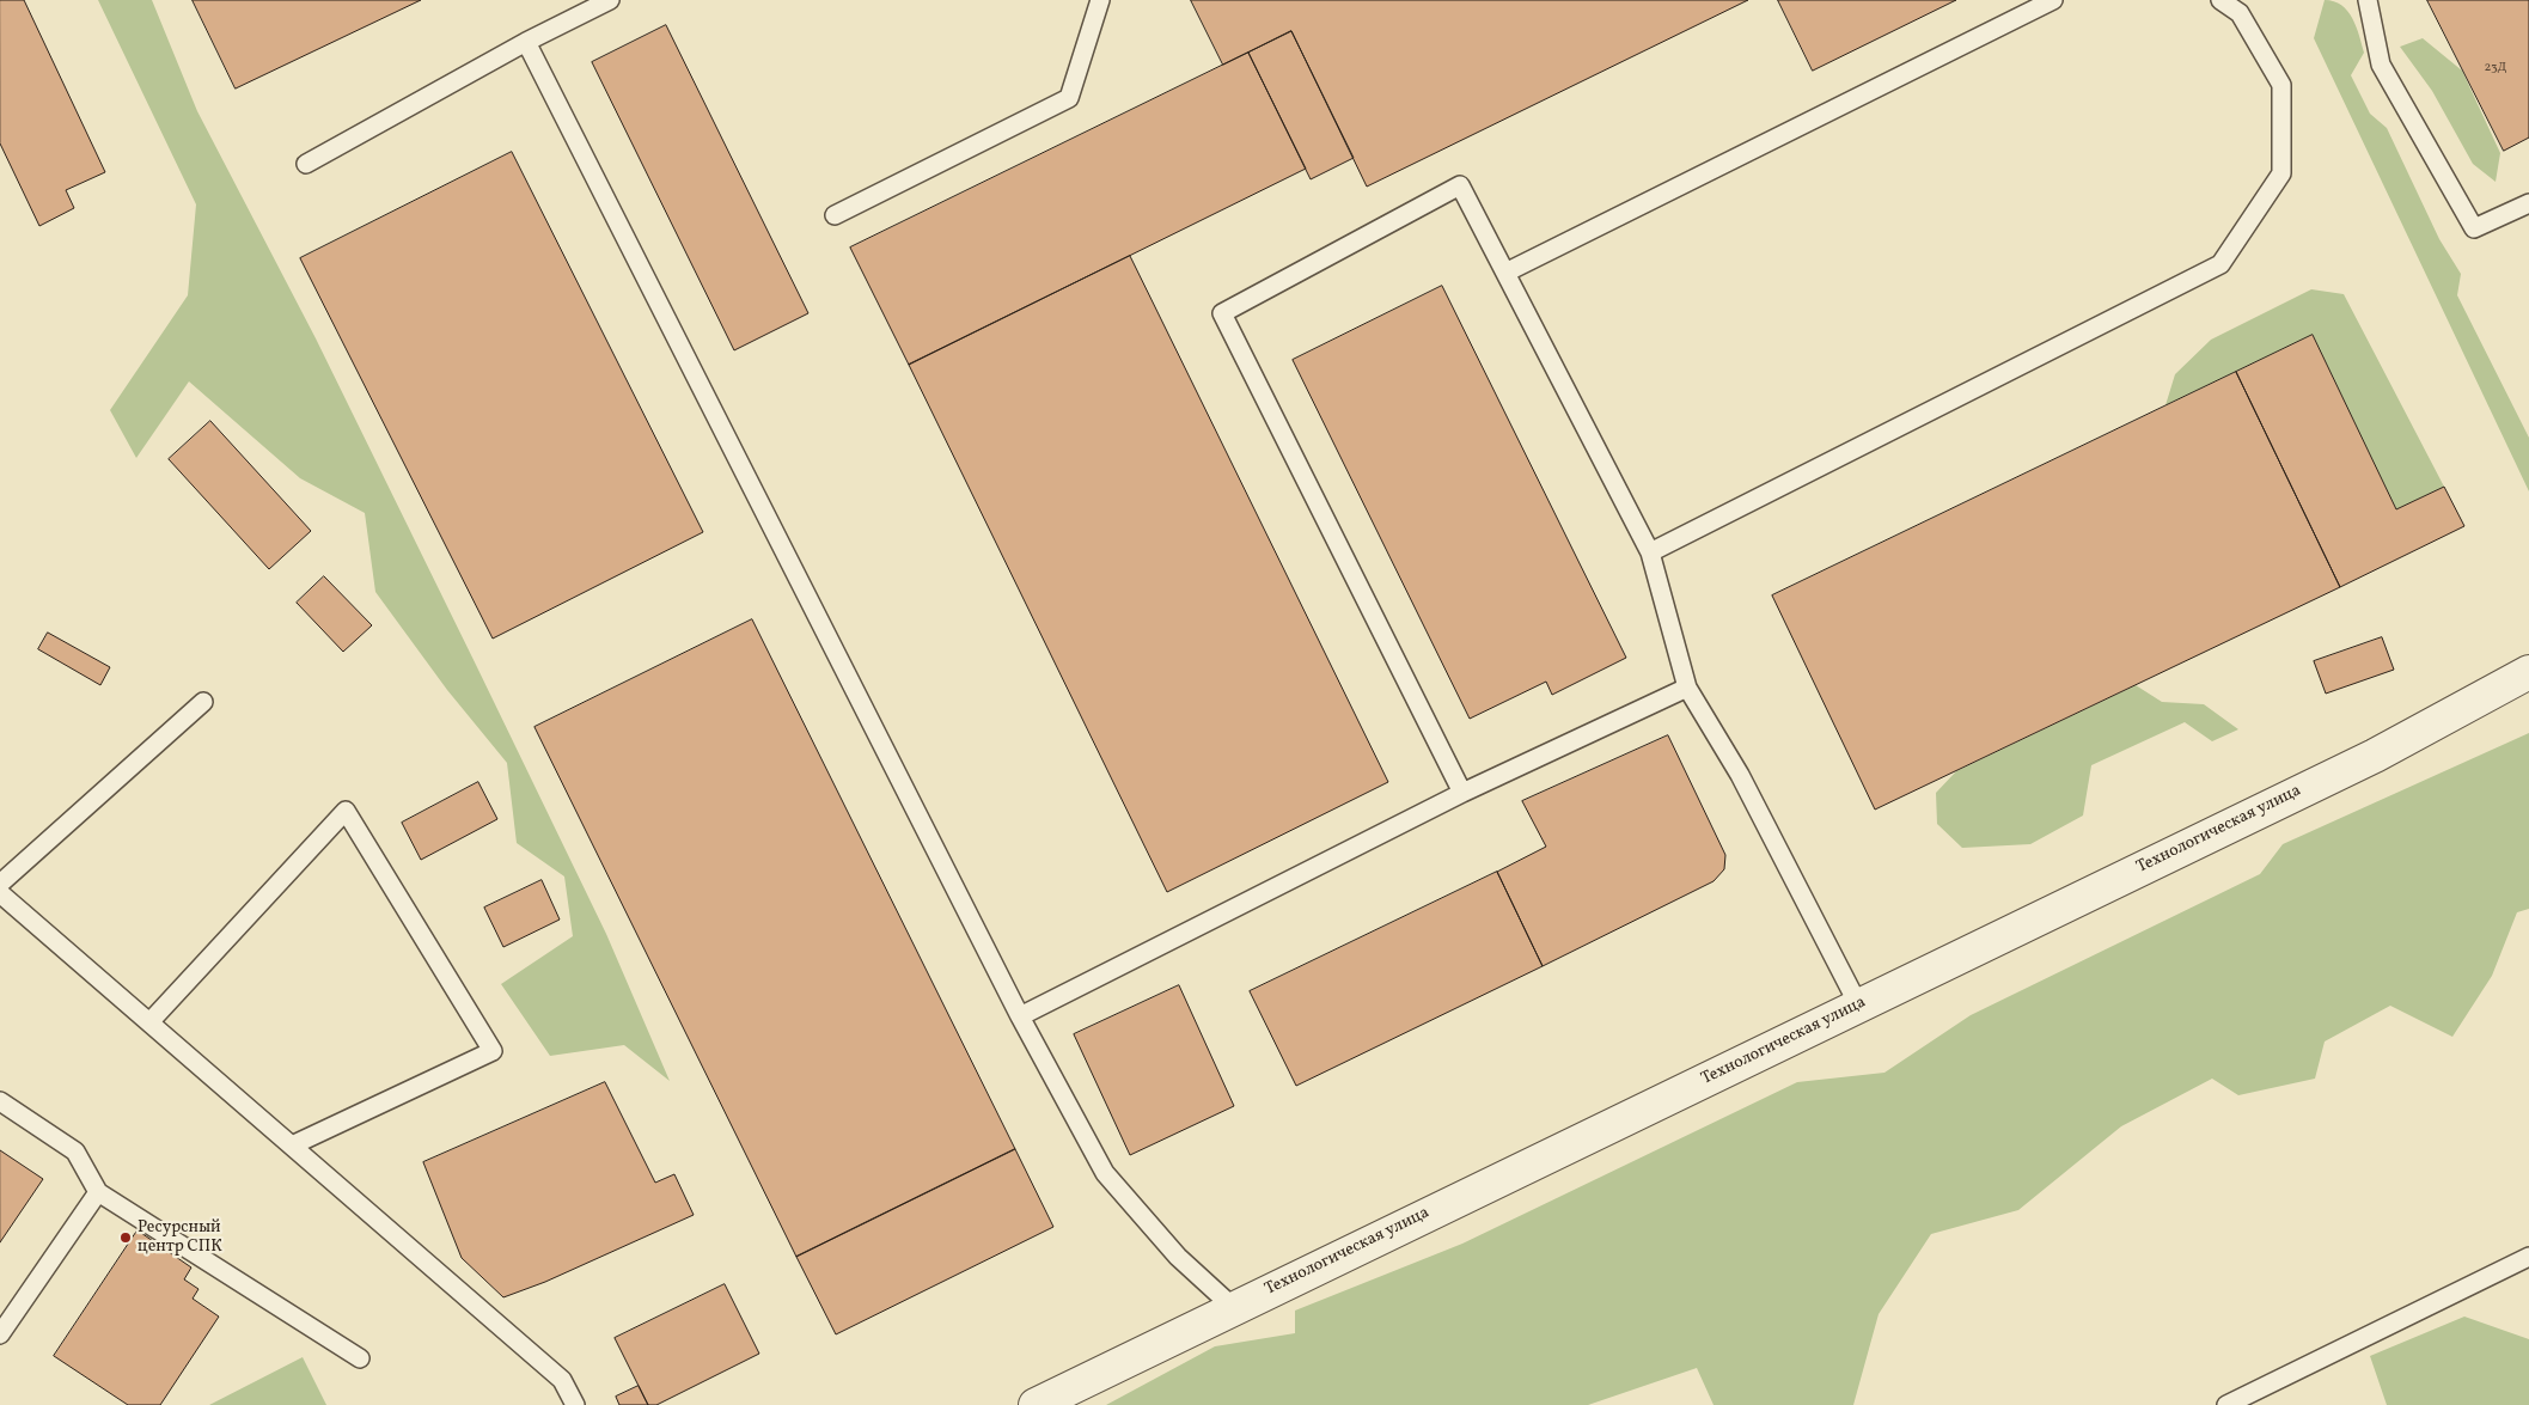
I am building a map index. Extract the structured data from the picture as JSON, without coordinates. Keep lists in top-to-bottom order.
{
  "streets": {
    "street": ["Технологическая улица"]
  },
  "places": ["Ресурсный центр СПК"],
  "house_numbers": ["23Д"]
}
